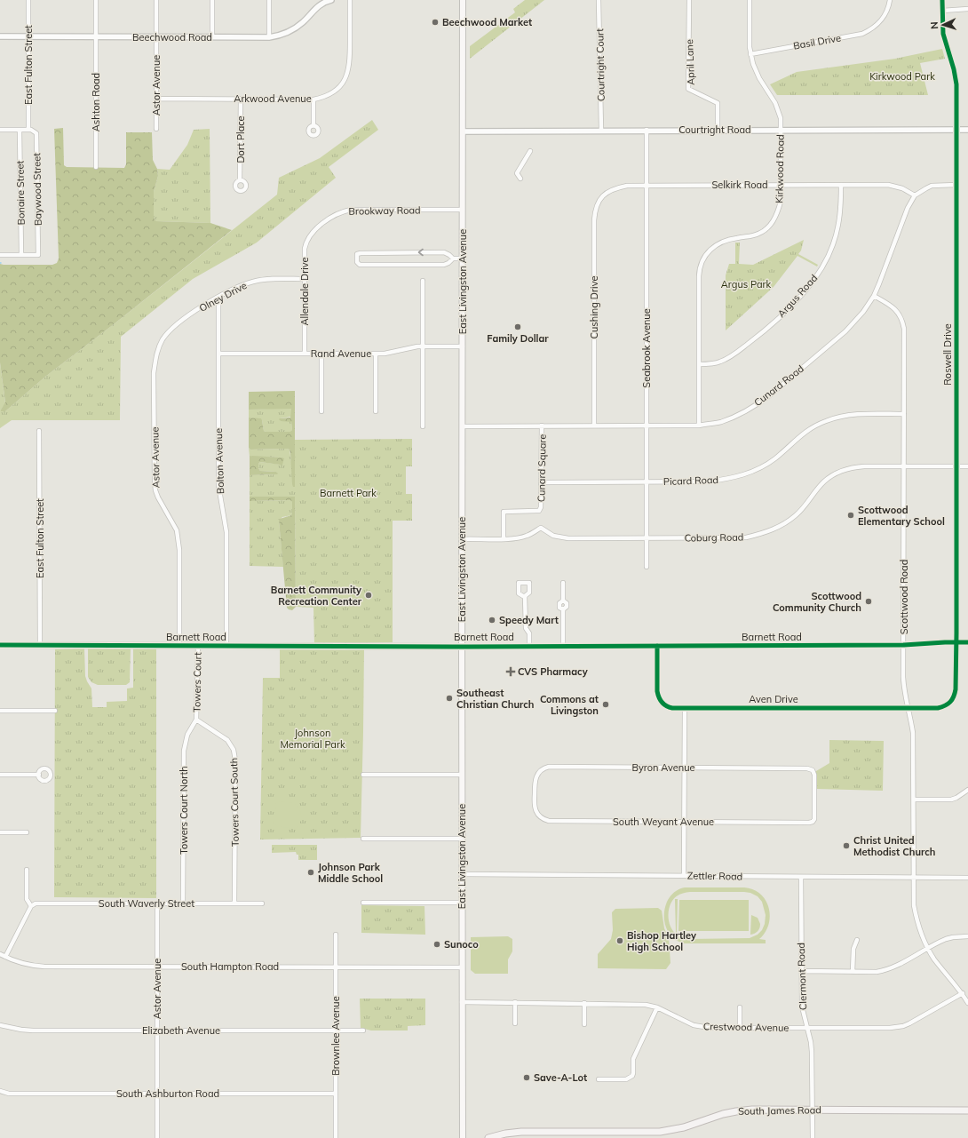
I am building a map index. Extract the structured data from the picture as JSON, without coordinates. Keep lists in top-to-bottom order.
{
  "streets": {
    "main road": ["East Livingston Avenue", "South James Road"],
    "street": [
      "Beechwood Road",
      "Basil Drive",
      "April Lane",
      "East Fulton Street",
      "Courtright Court",
      "Astor Avenue",
      "Arkwood Avenue",
      "Ashton Road",
      "Courtright Road",
      "Dort Place",
      "Kirkwood Road",
      "Selkirk Road",
      "Baywood Street",
      "Bonaire Street",
      "Brookway Road",
      "Allendale Drive",
      "Argus Road",
      "Olney Drive",
      "Cushing Drive",
      "Seabrook Avenue",
      "Rand Avenue",
      "Roswell Drive",
      "Cunard Road",
      "Bolton Avenue",
      "Cunard Square",
      "Picard Road",
      "Coburg Road",
      "Scottwood Road",
      "Barnett Road",
      "Towers Court",
      "Aven Drive",
      "Byron Avenue",
      "Towers Court South",
      "Towers Court North",
      "South Weyant Avenue",
      "Zettler Road",
      "South Waverly Street",
      "South Hampton Road",
      "Clermont Road",
      "Crestwood Avenue",
      "Elizabeth Avenue",
      "Brownlee Avenue",
      "South Ashburton Road"
    ]
  },
  "crossings": [
    ["Beechwood Road", "East Fulton Street"],
    ["Beechwood Road", "Astor Avenue"],
    ["Beechwood Road", "Ashton Road"],
    ["Basil Drive", "Kirkwood Road"],
    ["April Lane", "Courtright Road"],
    ["East Fulton Street", "Baywood Street"],
    ["East Fulton Street", "Barnett Road"],
    ["Courtright Court", "Courtright Road"],
    ["Astor Avenue", "Arkwood Avenue"],
    ["Astor Avenue", "Olney Drive"],
    ["Astor Avenue", "Barnett Road"],
    ["Astor Avenue", "South Waverly Street"],
    ["Astor Avenue", "South Hampton Road"],
    ["Astor Avenue", "Elizabeth Avenue"],
    ["Astor Avenue", "South Ashburton Road"],
    ["Arkwood Avenue", "Dort Place"],
    ["Courtright Road", "Kirkwood Road"],
    ["Courtright Road", "East Livingston Avenue"],
    ["Courtright Road", "Seabrook Avenue"],
    ["Courtright Road", "Roswell Drive"],
    ["Kirkwood Road", "Selkirk Road"],
    ["Kirkwood Road", "Argus Road"],
    ["Kirkwood Road", "Cunard Road"],
    ["Selkirk Road", "Argus Road"],
    ["Selkirk Road", "Cushing Drive"],
    ["Selkirk Road", "Seabrook Avenue"],
    ["Selkirk Road", "Cunard Road"],
    ["Baywood Street", "Bonaire Street"],
    ["Brookway Road", "East Livingston Avenue"],
    ["Brookway Road", "Allendale Drive"],
    ["East Livingston Avenue", "Rand Avenue"],
    ["East Livingston Avenue", "Cunard Road"],
    ["East Livingston Avenue", "Coburg Road"],
    ["East Livingston Avenue", "Barnett Road"],
    ["East Livingston Avenue", "Zettler Road"],
    ["East Livingston Avenue", "South Hampton Road"],
    ["East Livingston Avenue", "Crestwood Avenue"],
    ["Allendale Drive", "Olney Drive"],
    ["Allendale Drive", "Rand Avenue"],
    ["Olney Drive", "Bolton Avenue"],
    ["Cushing Drive", "Cunard Road"],
    ["Seabrook Avenue", "Cunard Road"],
    ["Seabrook Avenue", "Picard Road"],
    ["Seabrook Avenue", "Coburg Road"],
    ["Rand Avenue", "Bolton Avenue"],
    ["Roswell Drive", "Coburg Road"],
    ["Roswell Drive", "Barnett Road"],
    ["Roswell Drive", "Aven Drive"],
    ["Cunard Road", "Cunard Square"],
    ["Cunard Road", "Scottwood Road"],
    ["Bolton Avenue", "Barnett Road"],
    ["Cunard Square", "Coburg Road"],
    ["Picard Road", "Scottwood Road"],
    ["Coburg Road", "Scottwood Road"],
    ["Scottwood Road", "Barnett Road"],
    ["Scottwood Road", "Aven Drive"],
    ["Scottwood Road", "Zettler Road"],
    ["Scottwood Road", "Crestwood Avenue"],
    ["Barnett Road", "Towers Court"],
    ["Barnett Road", "Aven Drive"],
    ["Towers Court", "Towers Court South"],
    ["Towers Court", "Towers Court North"],
    ["Byron Avenue", "South Weyant Avenue"],
    ["Towers Court South", "Towers Court North"],
    ["Towers Court South", "South Waverly Street"],
    ["Towers Court North", "South Waverly Street"],
    ["Zettler Road", "Clermont Road"],
    ["South Hampton Road", "Brownlee Avenue"],
    ["Clermont Road", "Crestwood Avenue"],
    ["Clermont Road", "South James Road"],
    ["Elizabeth Avenue", "Brownlee Avenue"],
    ["Brownlee Avenue", "South Ashburton Road"]
  ],
  "parks": [
    "Kirkwood Park",
    "Argus Park",
    "Barnett Park",
    "Johnson Memorial Park"
  ],
  "places": {
    "other": [
      "Beechwood Market",
      "Family Dollar",
      "Scottwood Elementary School",
      "Barnett Community Recreation Center",
      "Scottwood Community Church",
      "Speedy Mart",
      "Southeast Christian Church",
      "Commons at Livingston",
      "Christ United Methodist Church",
      "Johnson Park Middle School",
      "Bishop Hartley High School",
      "Sunoco",
      "Save-A-Lot"
    ],
    "health": ["CVS Pharmacy"]
  },
  "north": "left"
}
